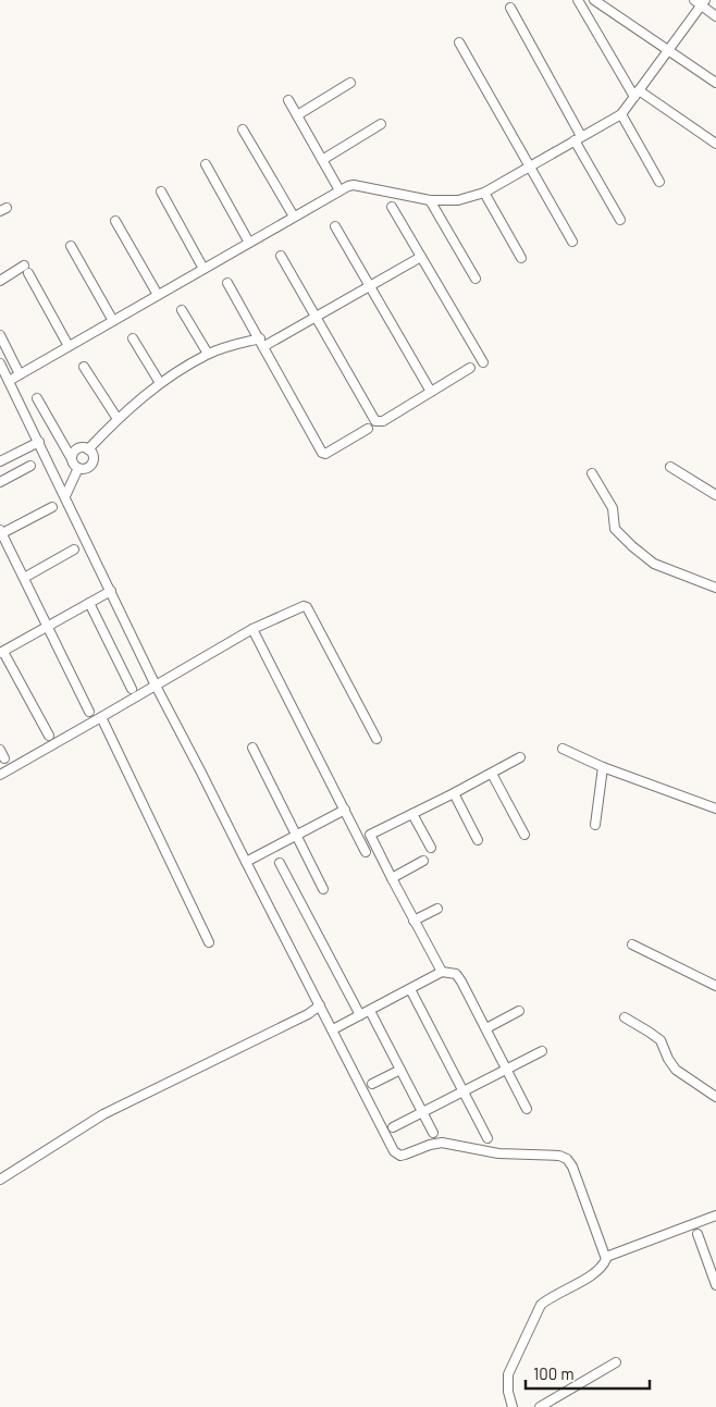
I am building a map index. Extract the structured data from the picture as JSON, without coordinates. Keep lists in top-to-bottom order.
{
  "scale_bar": "100 m"
}
